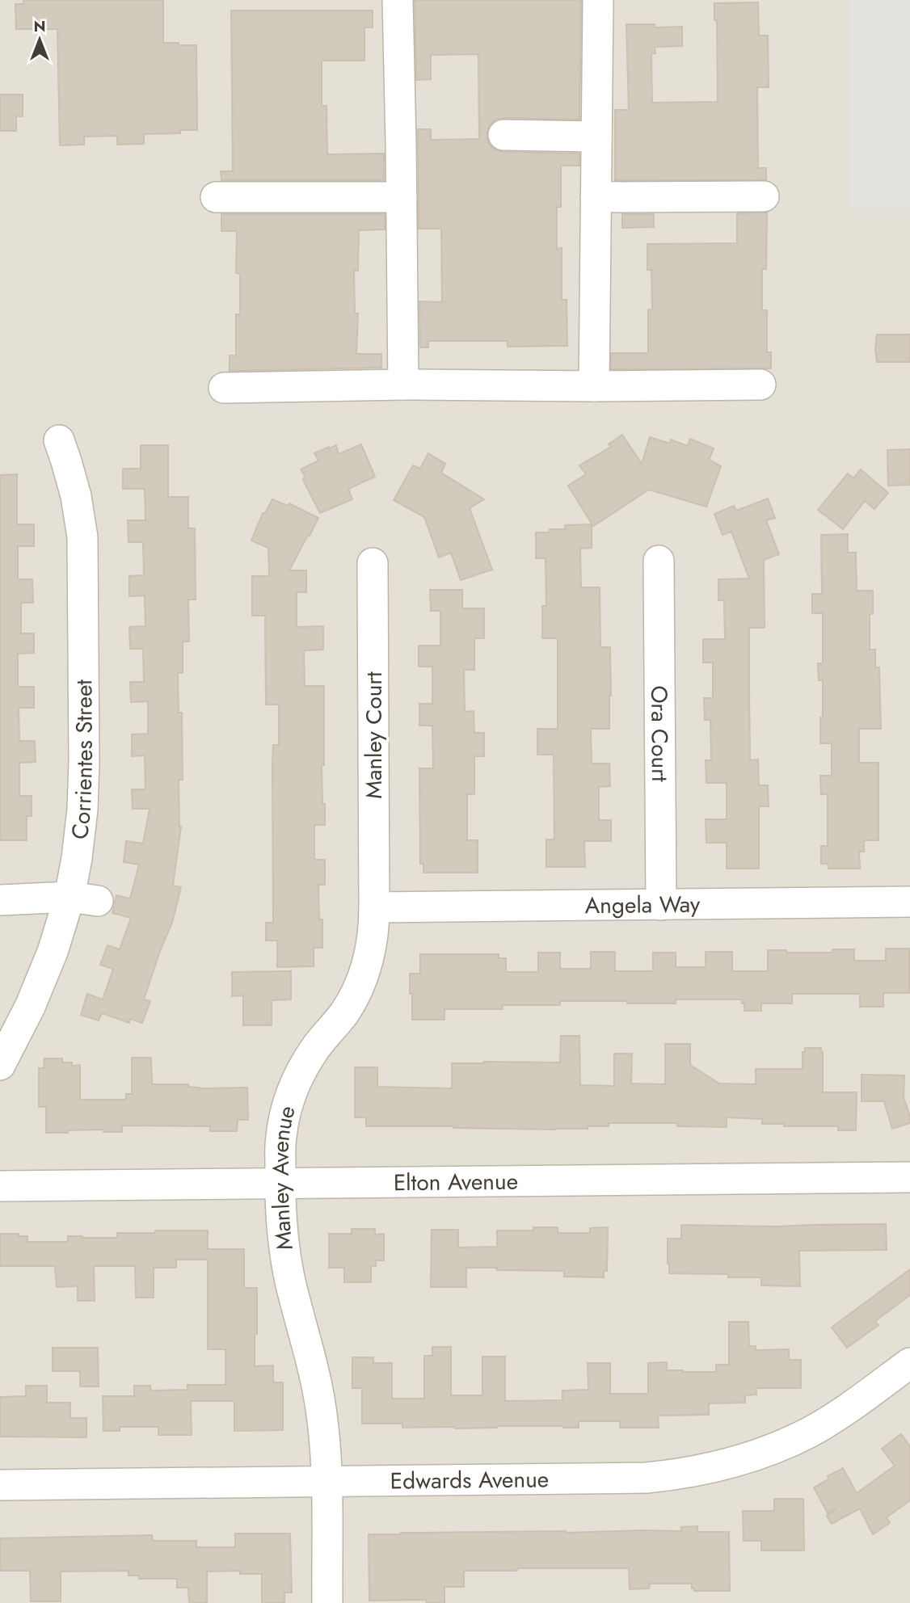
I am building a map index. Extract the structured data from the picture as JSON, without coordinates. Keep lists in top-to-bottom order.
{
  "streets": {
    "street": [
      "Ora Court",
      "Manley Court",
      "Corrientes Street",
      "Angela Way",
      "Manley Avenue",
      "Elton Avenue",
      "Edwards Avenue"
    ]
  },
  "crossings": [
    ["Ora Court", "Angela Way"],
    ["Manley Court", "Angela Way"],
    ["Manley Court", "Manley Avenue"],
    ["Angela Way", "Manley Avenue"],
    ["Manley Avenue", "Elton Avenue"],
    ["Manley Avenue", "Edwards Avenue"]
  ],
  "north": "top"
}
